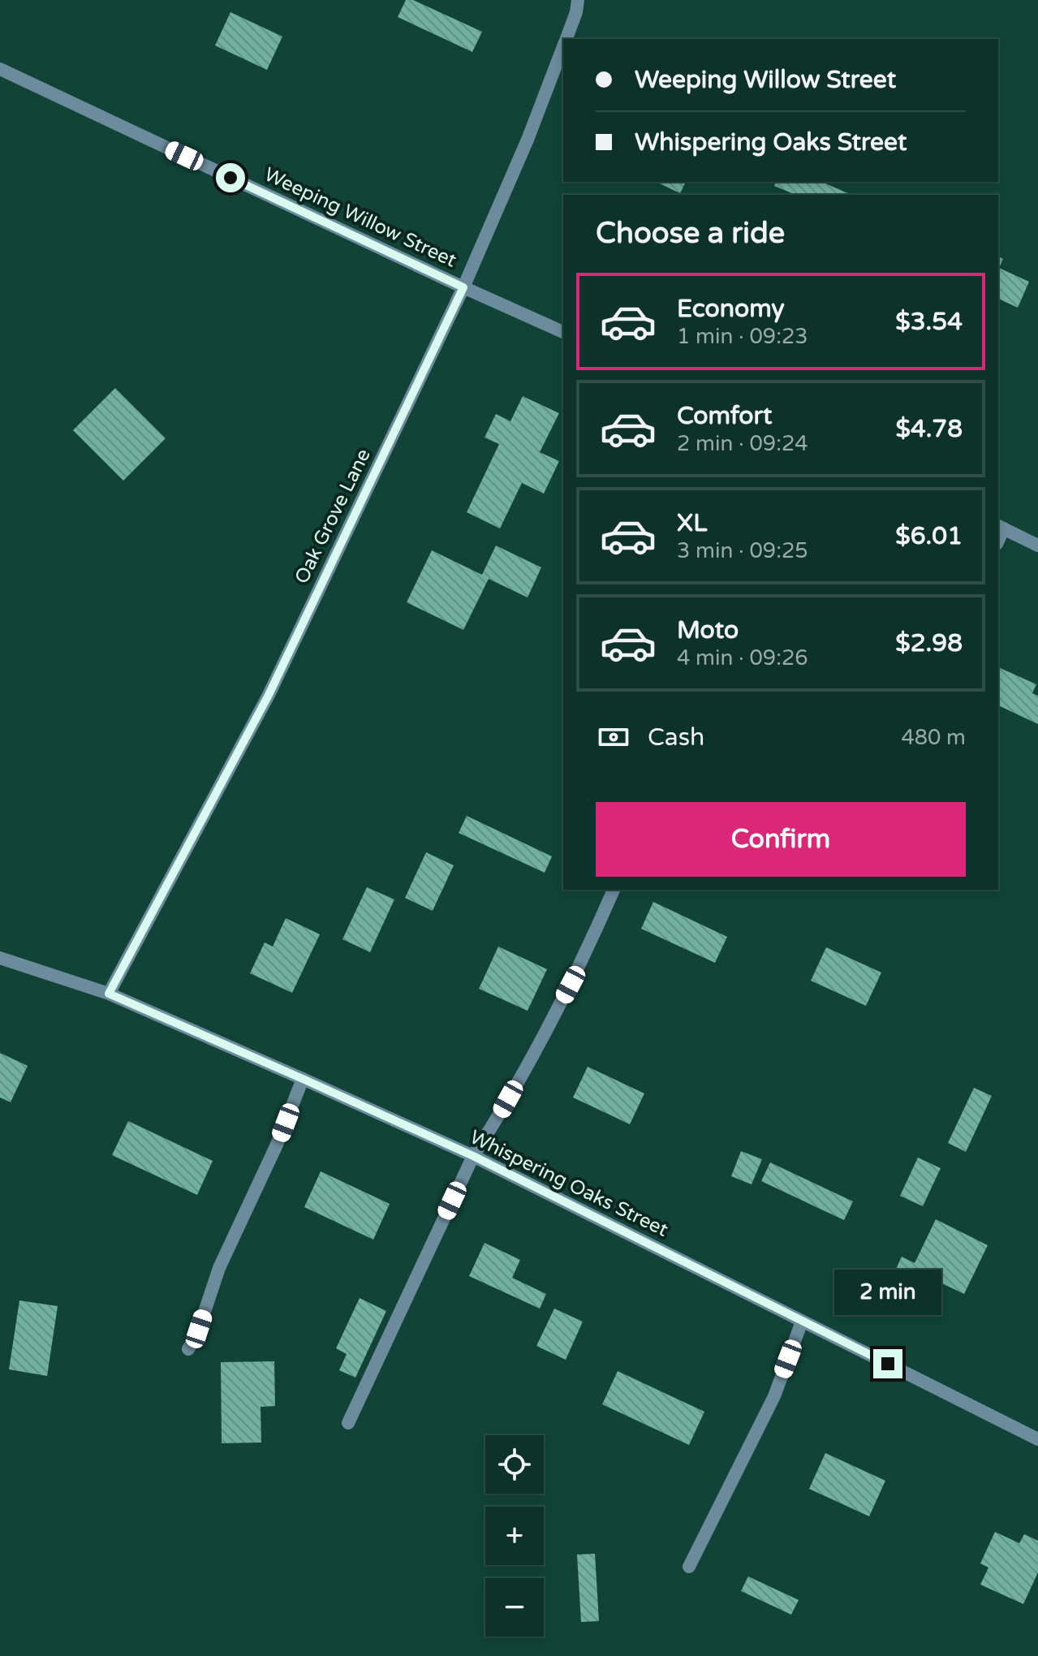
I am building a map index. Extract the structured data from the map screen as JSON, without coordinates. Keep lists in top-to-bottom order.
{
  "streets": {
    "street": ["Weeping Willow Street", "Oak Grove Lane", "Whispering Oaks Street"]
  },
  "crossings": [
    ["Weeping Willow Street", "Oak Grove Lane"],
    ["Oak Grove Lane", "Whispering Oaks Street"]
  ],
  "page": {
    "banner": ["Weeping Willow Street", "Whispering Oaks Street"],
    "heading": "Choose a ride",
    "list": [
      {
        "name": "Economy",
        "note": "1 min · 09:23",
        "value": "$3.54"
      },
      {
        "name": "Comfort",
        "note": "2 min · 09:24",
        "value": "$4.78"
      },
      {
        "name": "XL",
        "note": "3 min · 09:25",
        "value": "$6.01"
      },
      {
        "name": "Moto",
        "note": "4 min · 09:26",
        "value": "$2.98"
      }
    ],
    "pay": ["Cash", "480 m"],
    "buttons": "Confirm",
    "bubble": "2 min",
    "map_buttons": ["+", "−"]
  }
}
